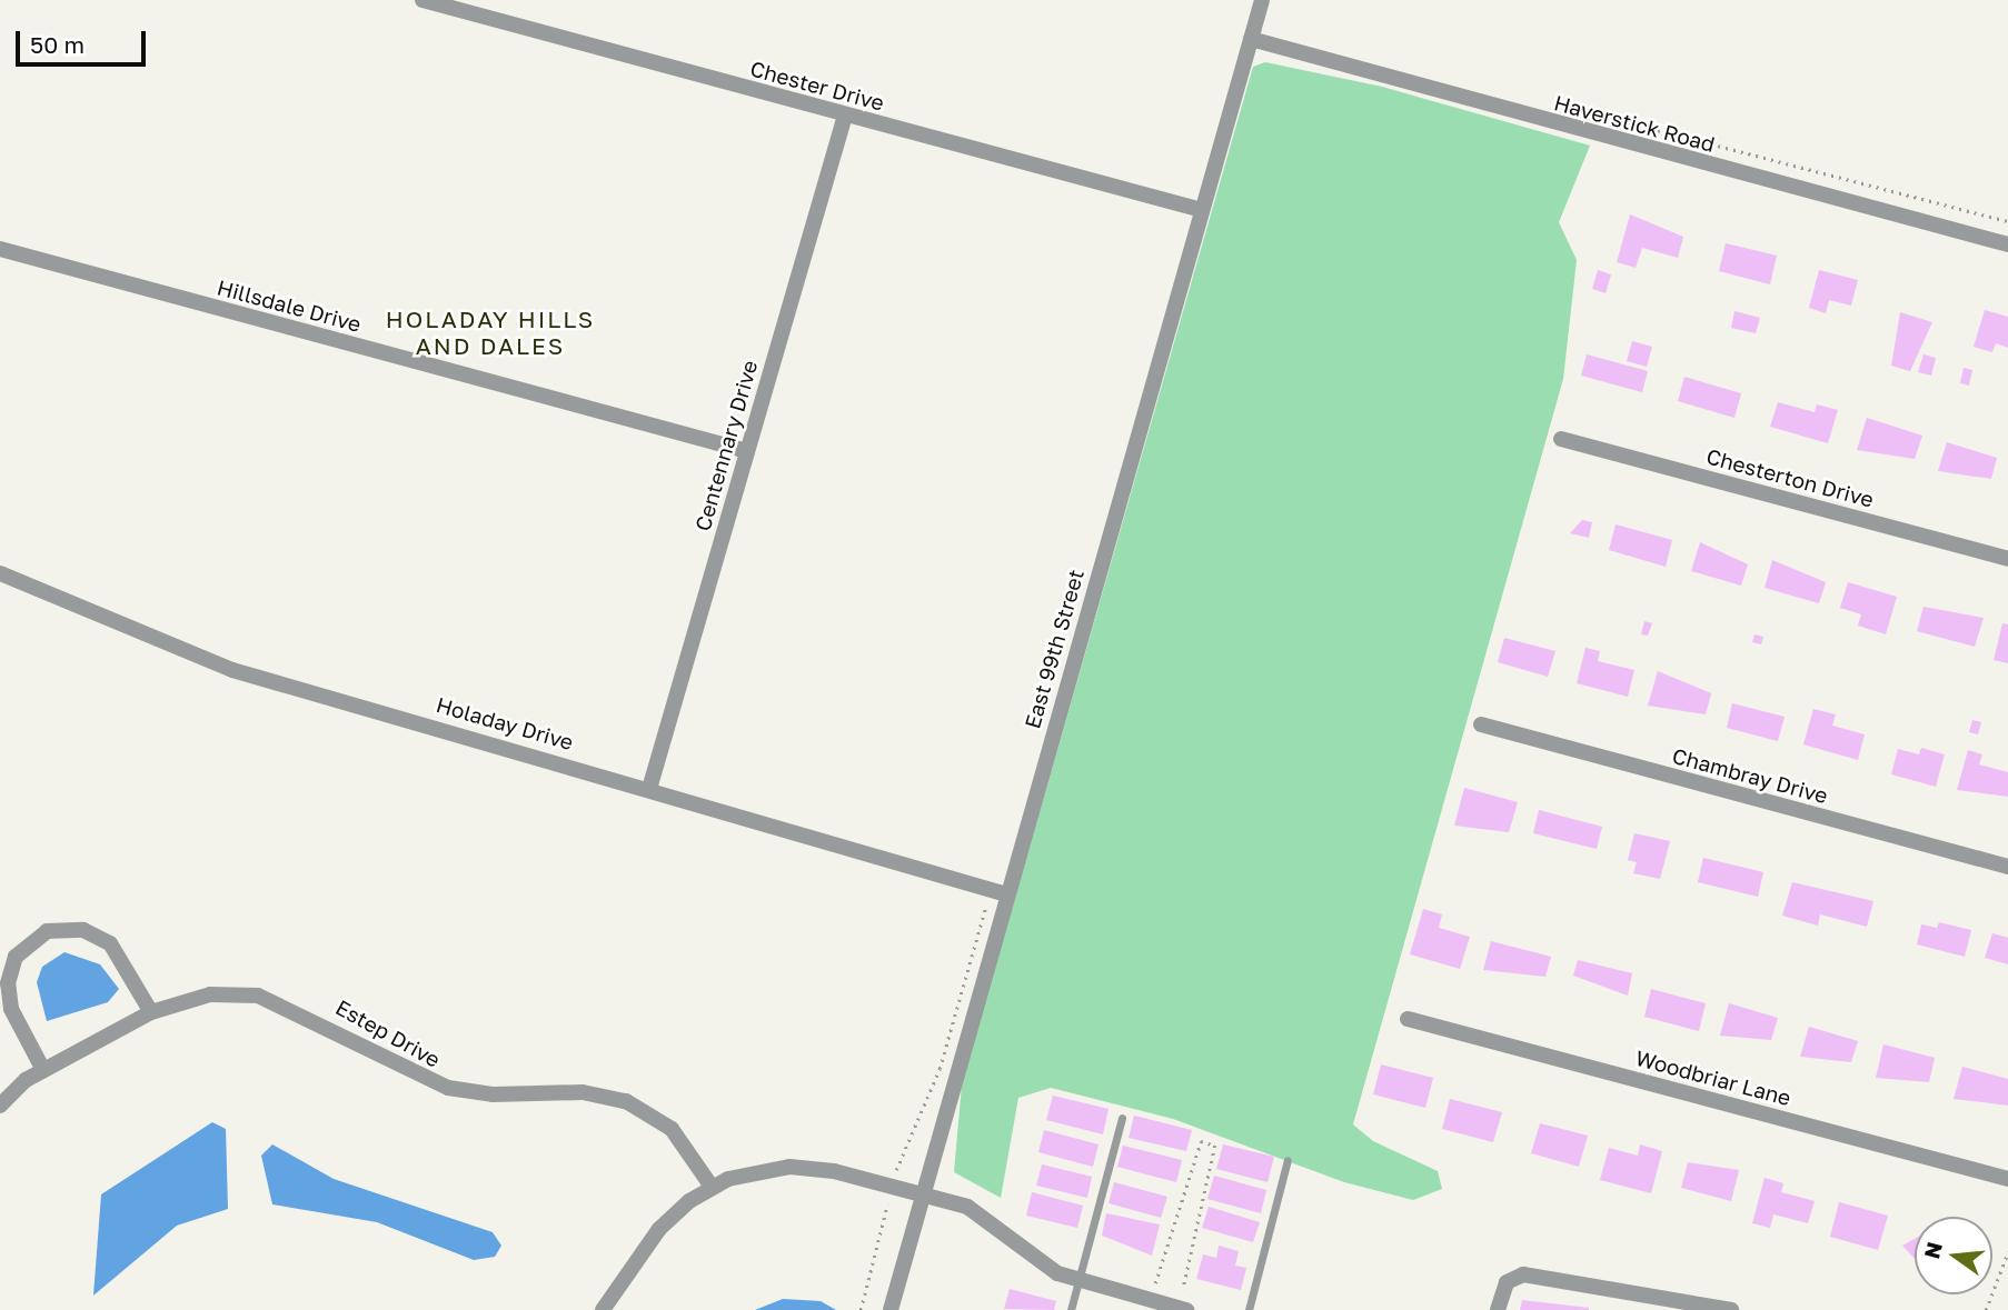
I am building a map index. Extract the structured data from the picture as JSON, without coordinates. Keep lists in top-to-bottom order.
{
  "streets": {
    "street": [
      "Chester Drive",
      "Haverstick Road",
      "Hillsdale Drive",
      "Centennary Drive",
      "Chesterton Drive",
      "East 99th Street",
      "Holaday Drive",
      "Chambray Drive",
      "Estep Drive",
      "Woodbriar Lane"
    ]
  },
  "crossings": [
    ["Chester Drive", "Centennary Drive"],
    ["Chester Drive", "East 99th Street"],
    ["Haverstick Road", "East 99th Street"],
    ["Hillsdale Drive", "Centennary Drive"],
    ["Centennary Drive", "Holaday Drive"],
    ["East 99th Street", "Holaday Drive"]
  ],
  "districts": ["HOLADAY HILLS AND DALES"],
  "scale_bar": "50 m",
  "north": "left"
}
